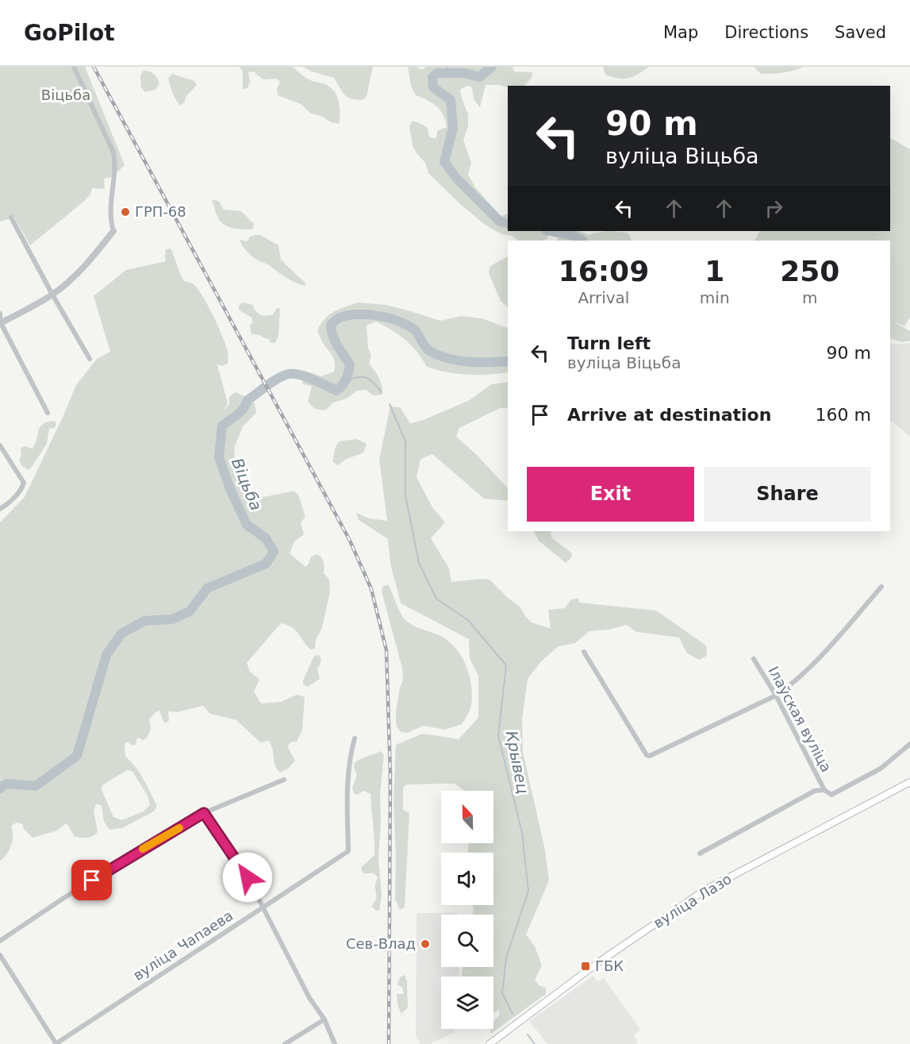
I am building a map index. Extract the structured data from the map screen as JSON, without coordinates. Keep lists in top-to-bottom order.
{
  "streets": {
    "main road": ["вуліца Лазо"],
    "street": ["Ілаўская вуліца", "вуліца Чапаева"]
  },
  "water": ["Віцьба", "Крывец"],
  "parks": ["Віцьба"],
  "places": {
    "other": ["ГРП-68", "Сев-Влад"],
    "transit": ["ГБК"]
  },
  "north": "top",
  "page": {
    "header": "GoPilot",
    "nav": ["Map", "Directions", "Saved"],
    "turn": ["90 m", "вуліца Віцьба"],
    "eta": [
      "16:09",
      "Arrival",
      "1",
      "min",
      "250",
      "m"
    ],
    "list": [
      {
        "name": "Turn left",
        "note": "вуліца Віцьба",
        "value": "90 m"
      },
      {
        "name": "Arrive at destination",
        "value": "160 m"
      }
    ],
    "buttons": ["Exit", "Share"]
  }
}
